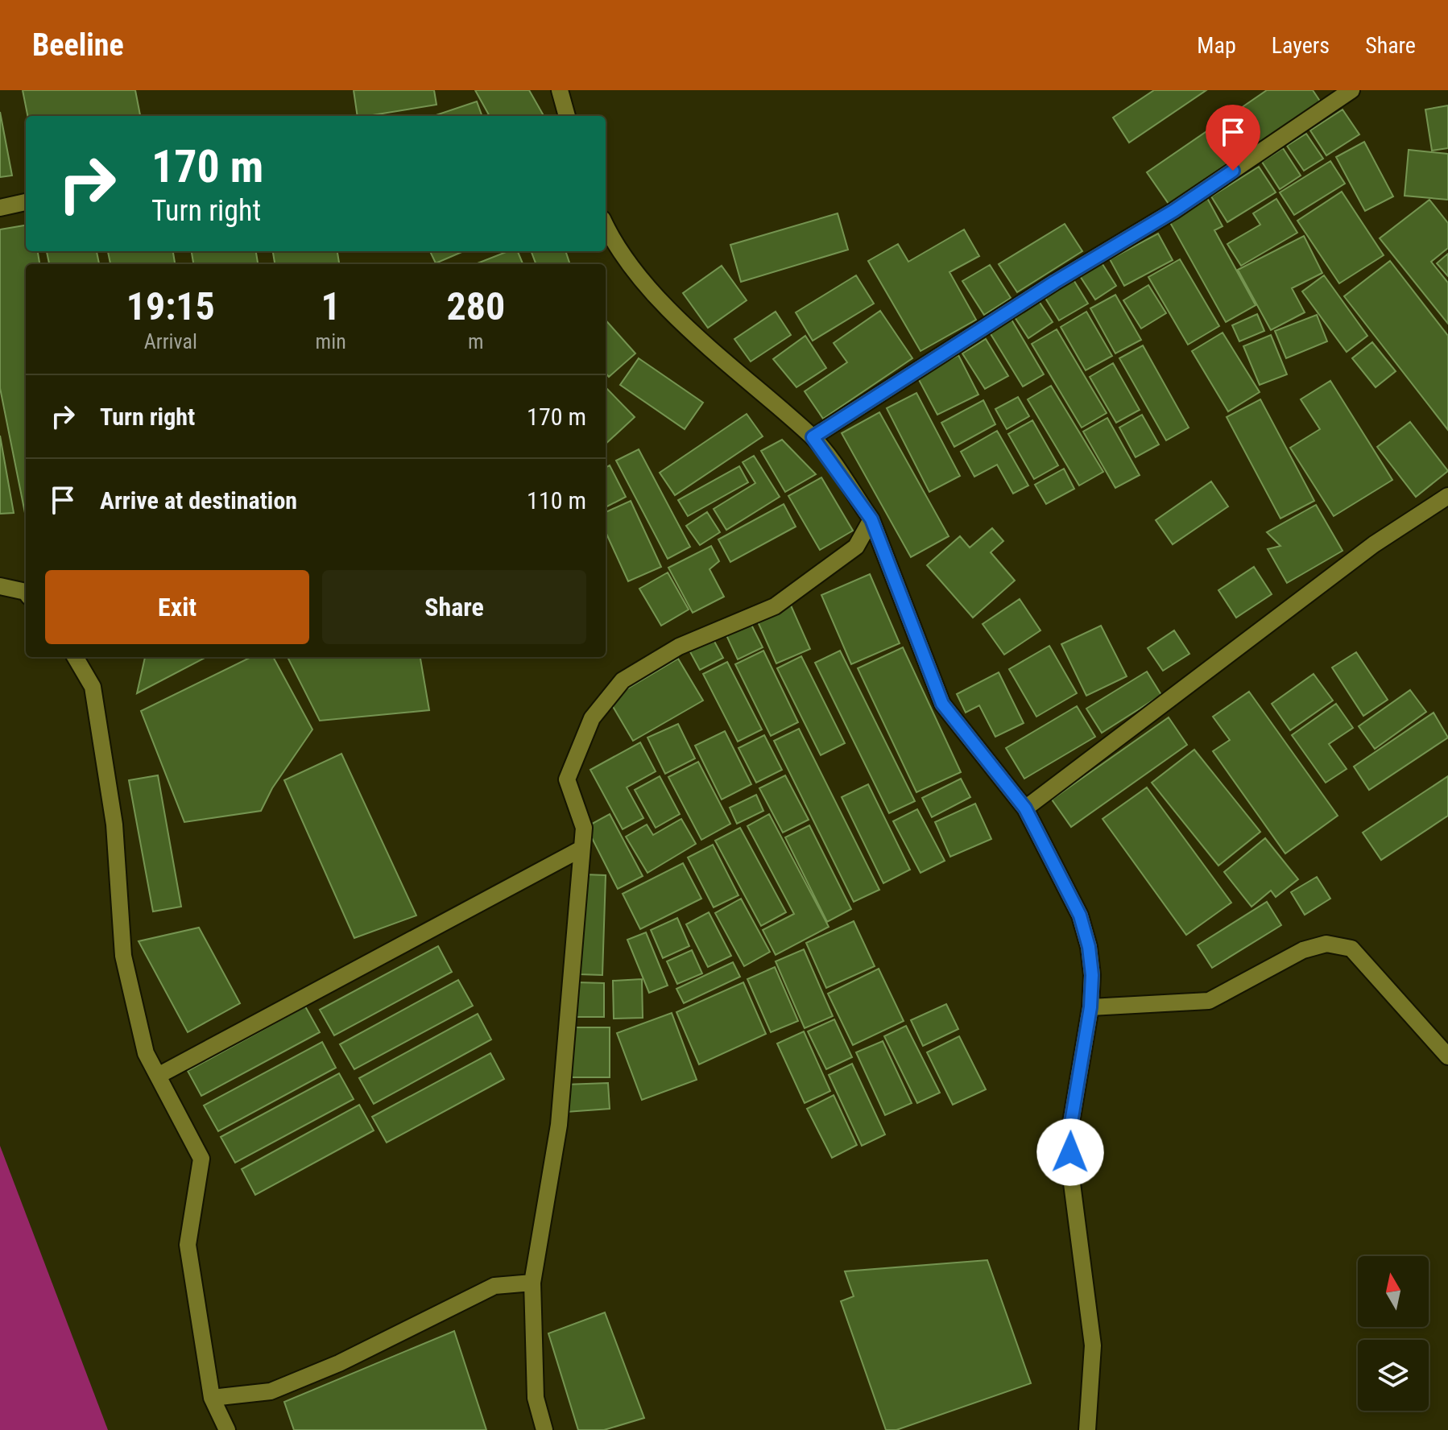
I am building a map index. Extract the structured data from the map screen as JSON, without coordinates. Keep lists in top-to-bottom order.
{
  "north": "top",
  "page": {
    "header": "Beeline",
    "nav": ["Map", "Layers", "Share"],
    "turn": ["170 m", "Turn right"],
    "eta": [
      "19:15",
      "Arrival",
      "1",
      "min",
      "280",
      "m"
    ],
    "list": [
      {
        "name": "Turn right",
        "value": "170 m"
      },
      {
        "name": "Arrive at destination",
        "value": "110 m"
      }
    ],
    "buttons": ["Exit", "Share"]
  }
}
